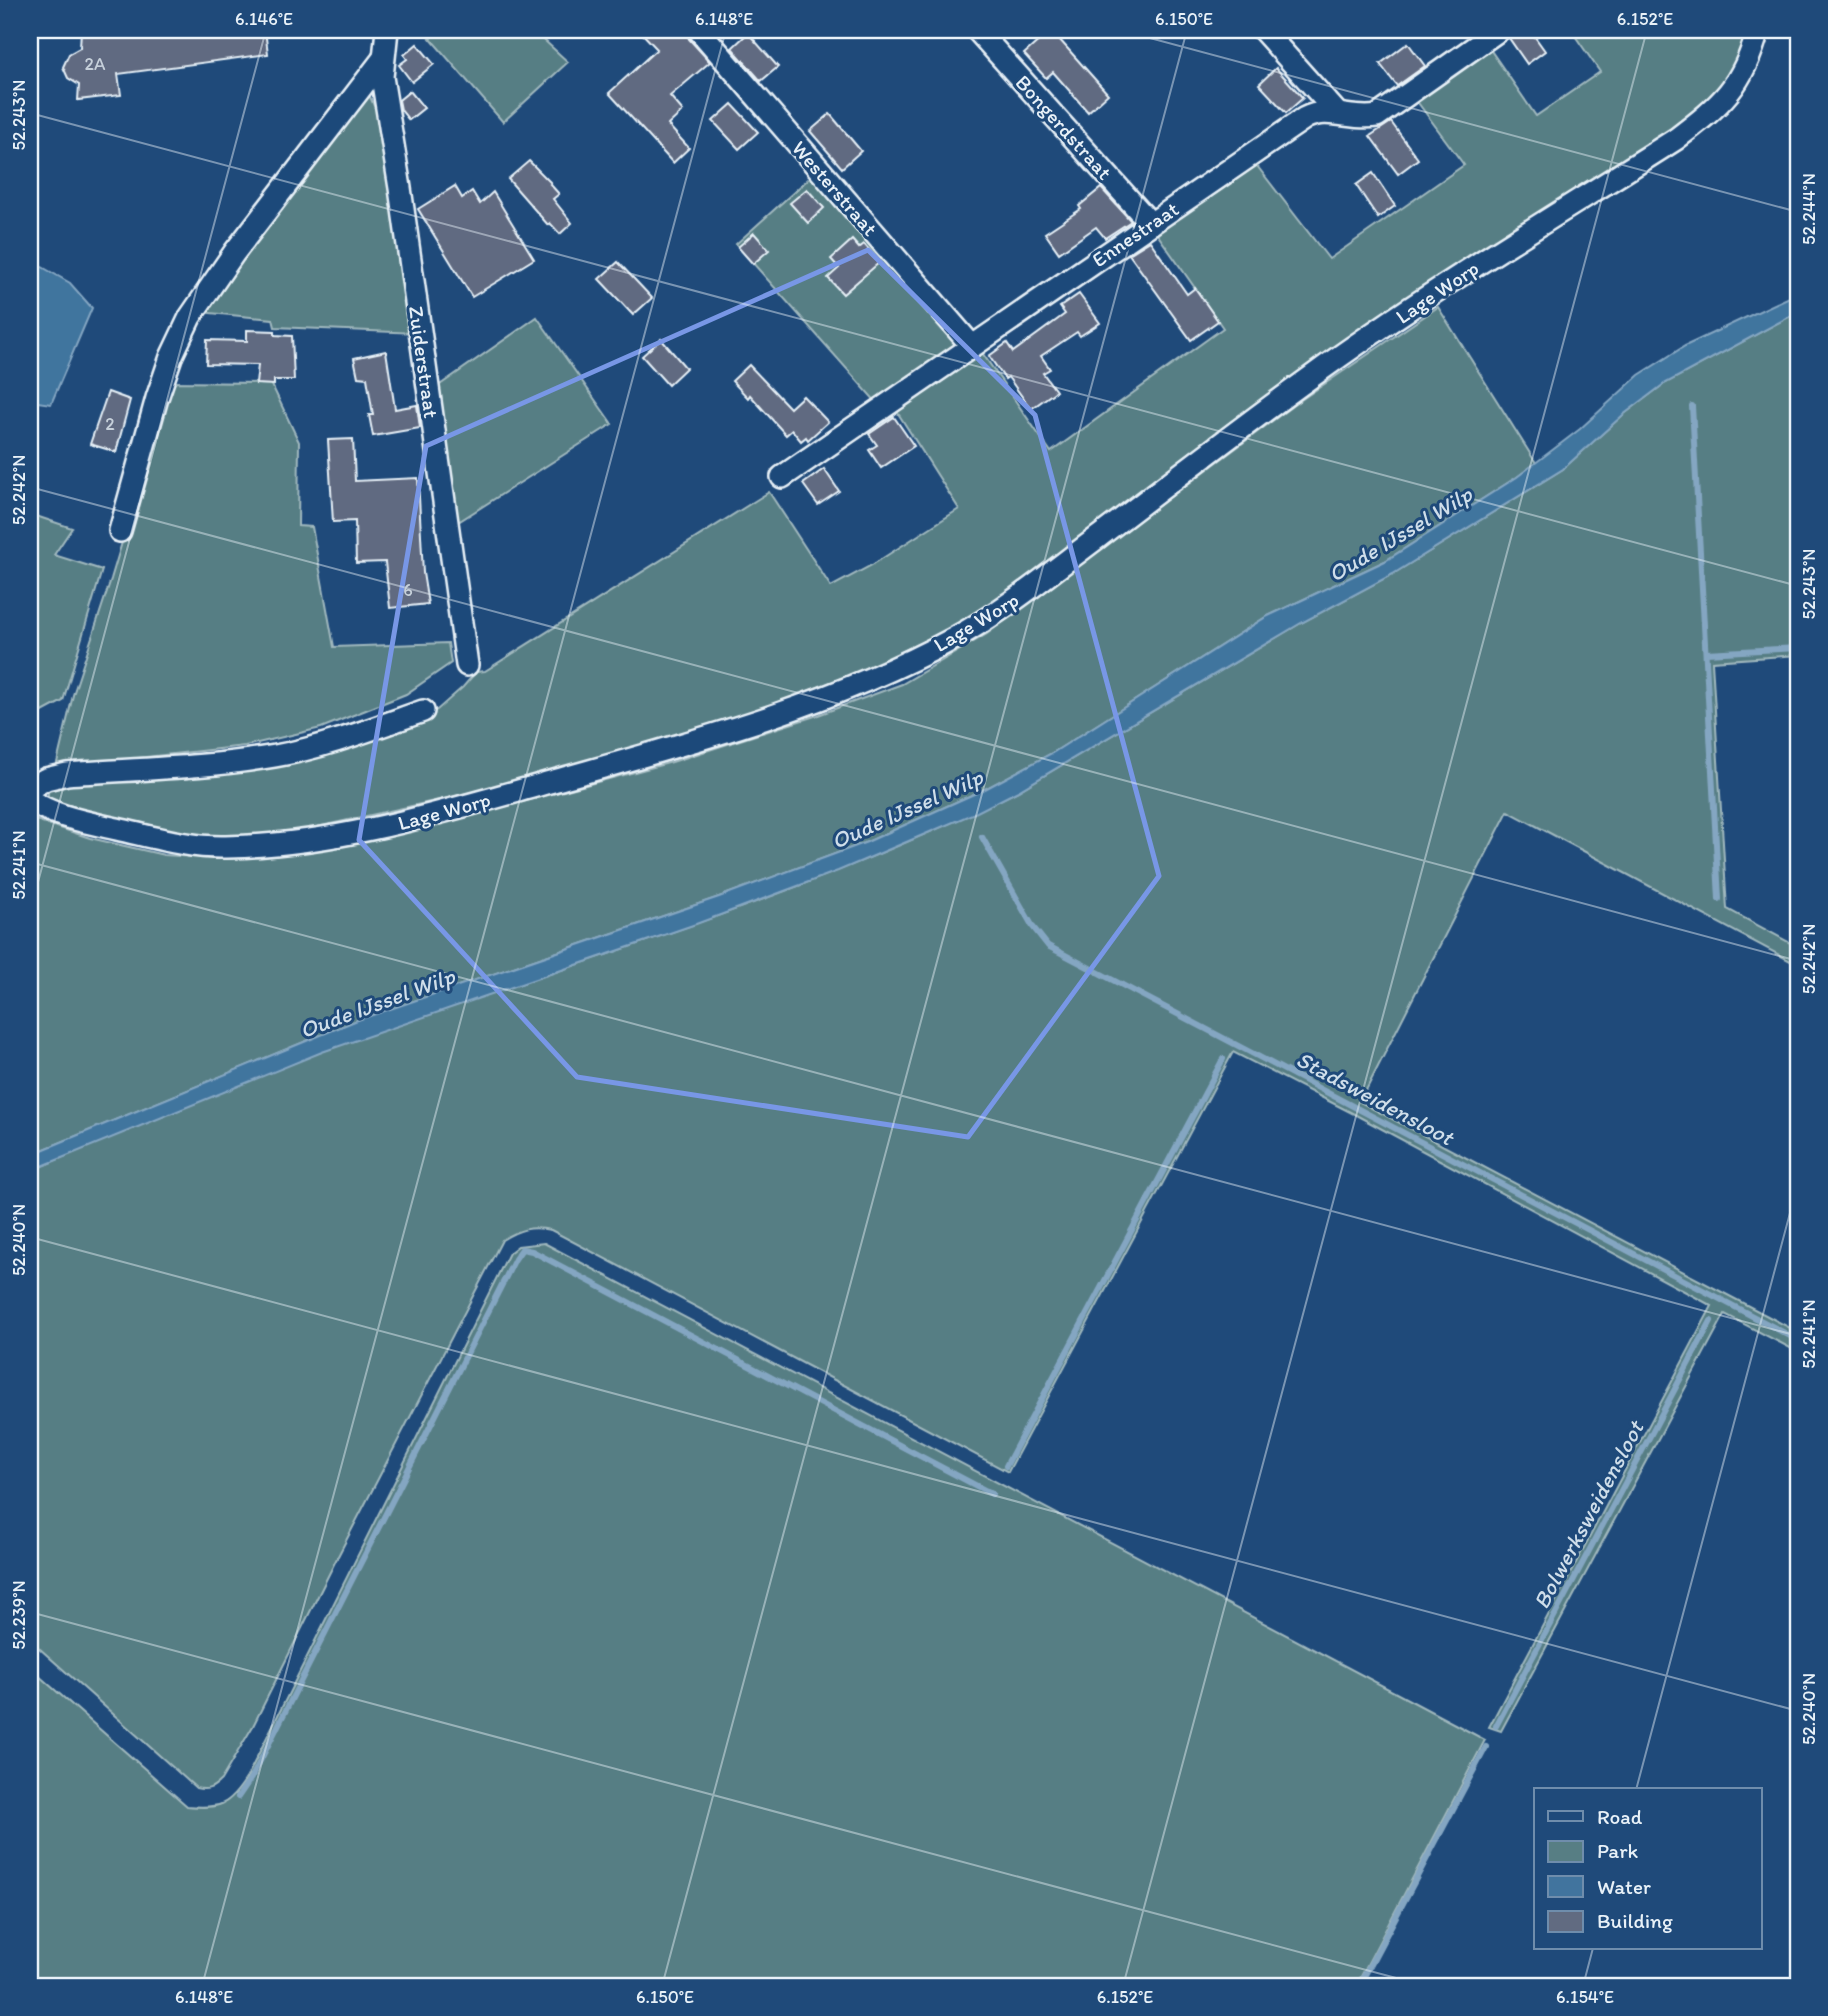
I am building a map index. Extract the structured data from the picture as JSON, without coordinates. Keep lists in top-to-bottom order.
{
  "streets": {
    "street": [
      "Bongerdstraat",
      "Westerstraat",
      "Ennestraat",
      "Lage Worp",
      "Zuiderstraat"
    ]
  },
  "crossings": [
    ["Bongerdstraat", "Ennestraat"],
    ["Westerstraat", "Ennestraat"]
  ],
  "water": ["Oude IJssel Wilp", "Stadsweidensloot", "Bolwerksweidensloot"],
  "house_numbers": ["2A", "2", "6"],
  "legend": [
    "Road",
    "Park",
    "Water",
    "Building"
  ],
  "coordinates": [
    "6.146°E",
    "6.148°E",
    "6.150°E",
    "6.152°E",
    "52.243°N",
    "52.244°N",
    "52.242°N",
    "52.241°N",
    "52.240°N",
    "52.239°N",
    "6.154°E"
  ]
}
